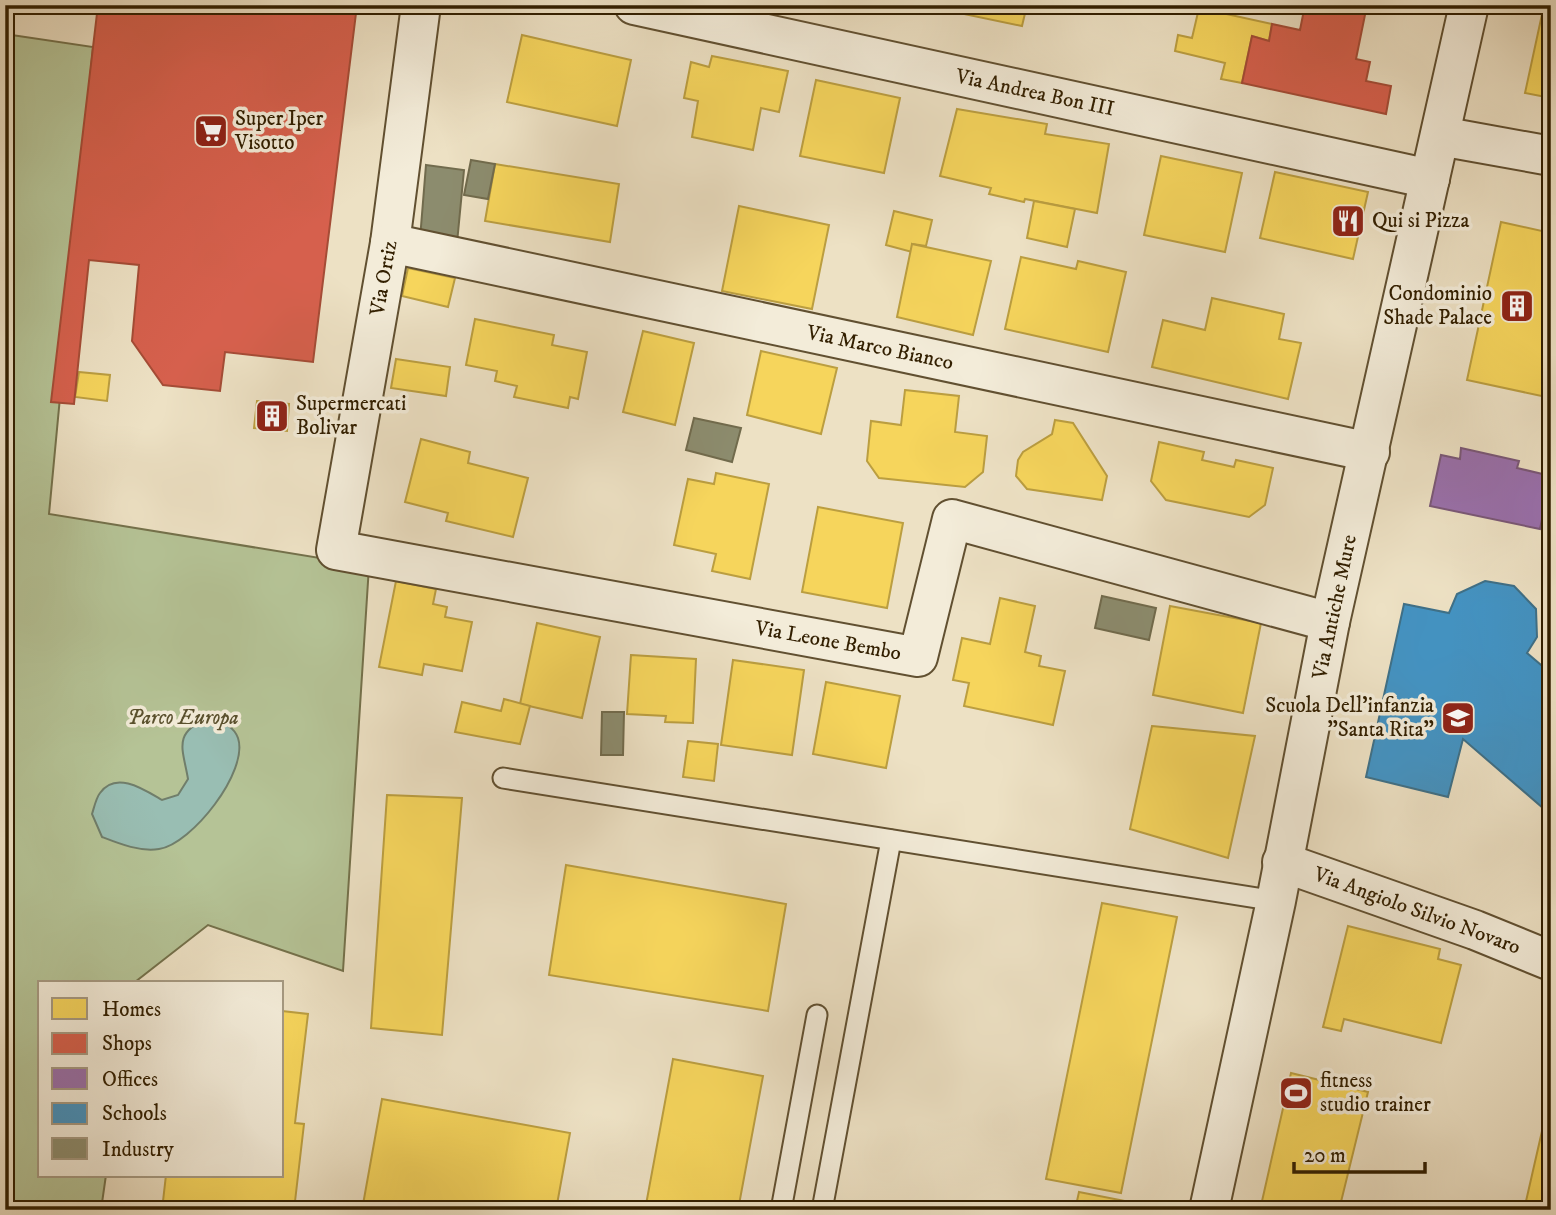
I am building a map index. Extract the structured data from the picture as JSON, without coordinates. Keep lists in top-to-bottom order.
{
  "streets": {
    "street": [
      "Via Andrea Bon III",
      "Via Ortiz",
      "Via Marco Bianco",
      "Via Antiche Mure",
      "Via Leone Bembo",
      "Via Angiolo Silvio Novaro"
    ]
  },
  "crossings": [
    ["Via Andrea Bon III", "Via Antiche Mure"],
    ["Via Ortiz", "Via Marco Bianco"],
    ["Via Ortiz", "Via Leone Bembo"],
    ["Via Marco Bianco", "Via Antiche Mure"],
    ["Via Antiche Mure", "Via Leone Bembo"],
    ["Via Antiche Mure", "Via Angiolo Silvio Novaro"]
  ],
  "parks": ["Parco Europa"],
  "places": {
    "supermarket": ["Super Iper Visotto"],
    "restaurant": ["Qui si Pizza"],
    "building": ["Condominio Shade Palace", "Supermercati Bolivar"],
    "school or university": ["Scuola Dell'infanzia \"Santa Rita\""],
    "sports": ["fitness studio trainer"]
  },
  "legend": [
    "Homes",
    "Shops",
    "Offices",
    "Schools",
    "Industry"
  ],
  "scale_bar": "20 m"
}
